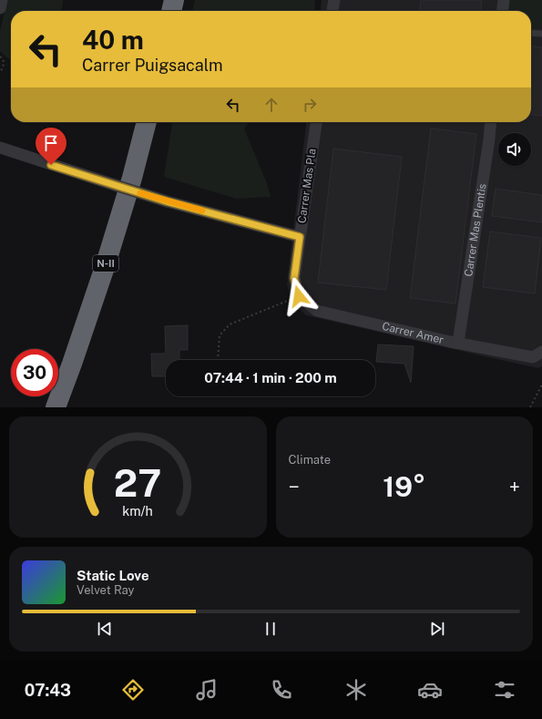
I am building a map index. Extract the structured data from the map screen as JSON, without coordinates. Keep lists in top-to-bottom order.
{
  "streets": {
    "highway": ["N-II"],
    "street": ["Carrer Mas Pla", "Carrer Mas Plentis", "Carrer Amer"]
  },
  "crossings": [
    ["Carrer Mas Pla", "Carrer Amer"],
    ["Carrer Mas Plentis", "Carrer Amer"]
  ],
  "page": {
    "turn": ["40 m", "Carrer Puigsacalm"],
    "limit": "30",
    "trip": "07:44 · 1 min · 200 m",
    "tile": "Climate",
    "heat": ["−", "19°", "+"],
    "song": ["Static Love", "Velvet Ray"],
    "tabs": "07:43",
    "gauge": ["27", "km/h"]
  }
}
